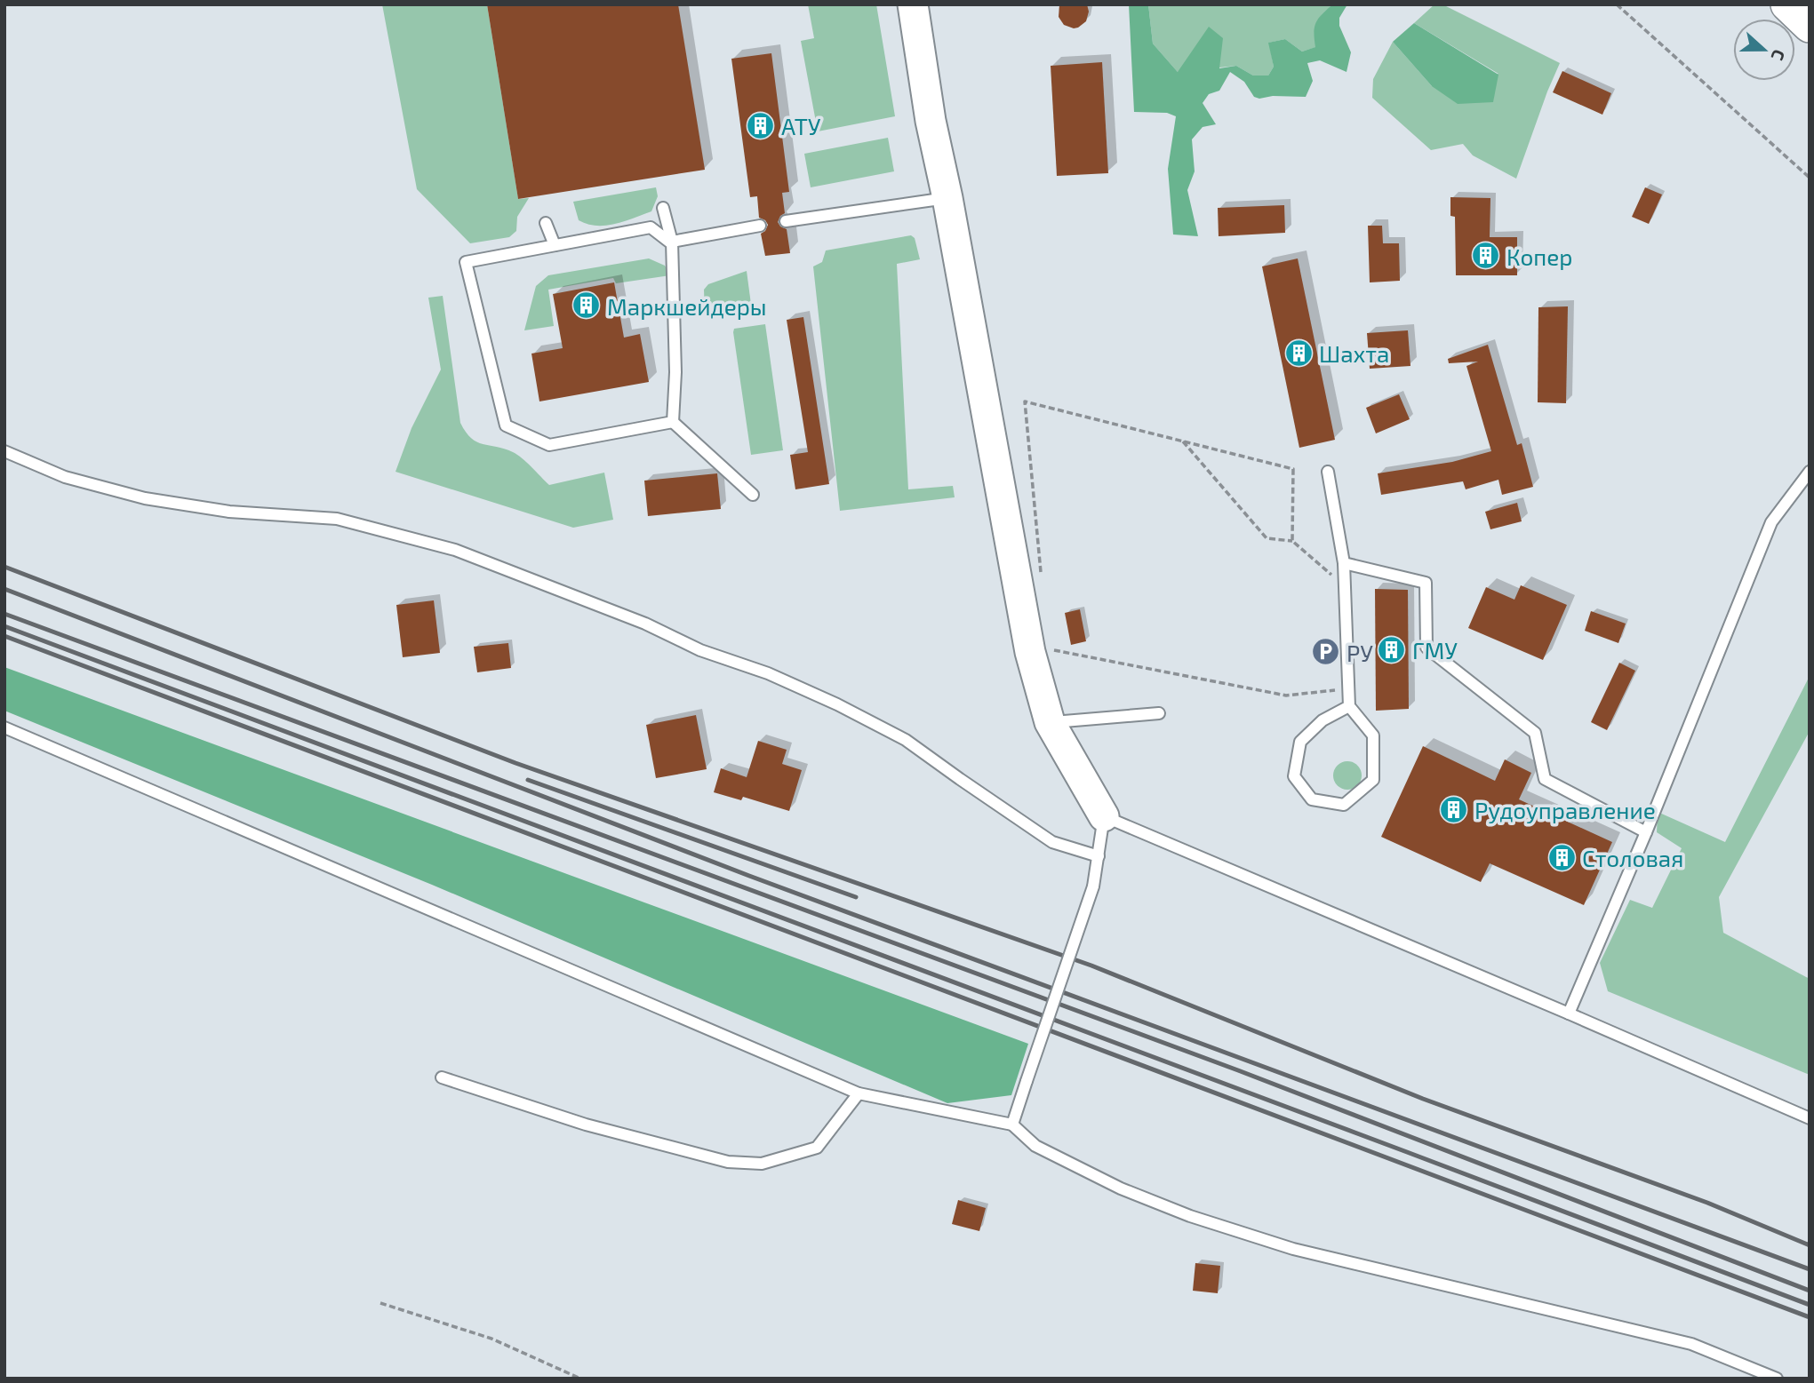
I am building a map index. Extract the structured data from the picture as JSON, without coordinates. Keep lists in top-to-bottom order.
{
  "places": {
    "building": [
      "АТУ",
      "Копер",
      "Маркшейдеры",
      "Шахта",
      "ГМУ",
      "Рудоуправление",
      "Столовая"
    ],
    "parking": ["РУ"]
  },
  "north": "right"
}
